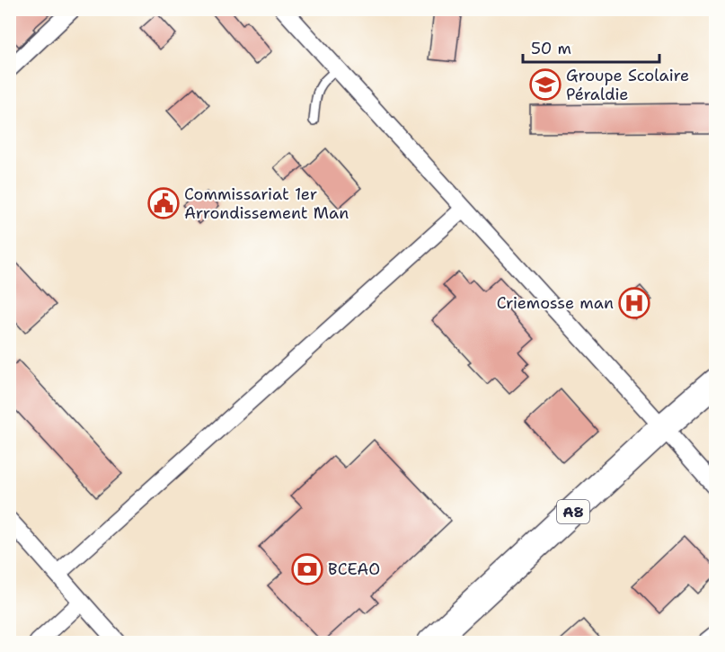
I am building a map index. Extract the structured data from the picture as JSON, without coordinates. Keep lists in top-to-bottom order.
{
  "streets": {
    "main road": ["A8"]
  },
  "places": {
    "school or university": ["Groupe Scolaire Péraldie"],
    "public building": ["Commissariat 1er Arrondissement Man"],
    "hospital": ["Criemosse man"],
    "bank": ["BCEAO"]
  },
  "scale_bar": "50 m"
}
